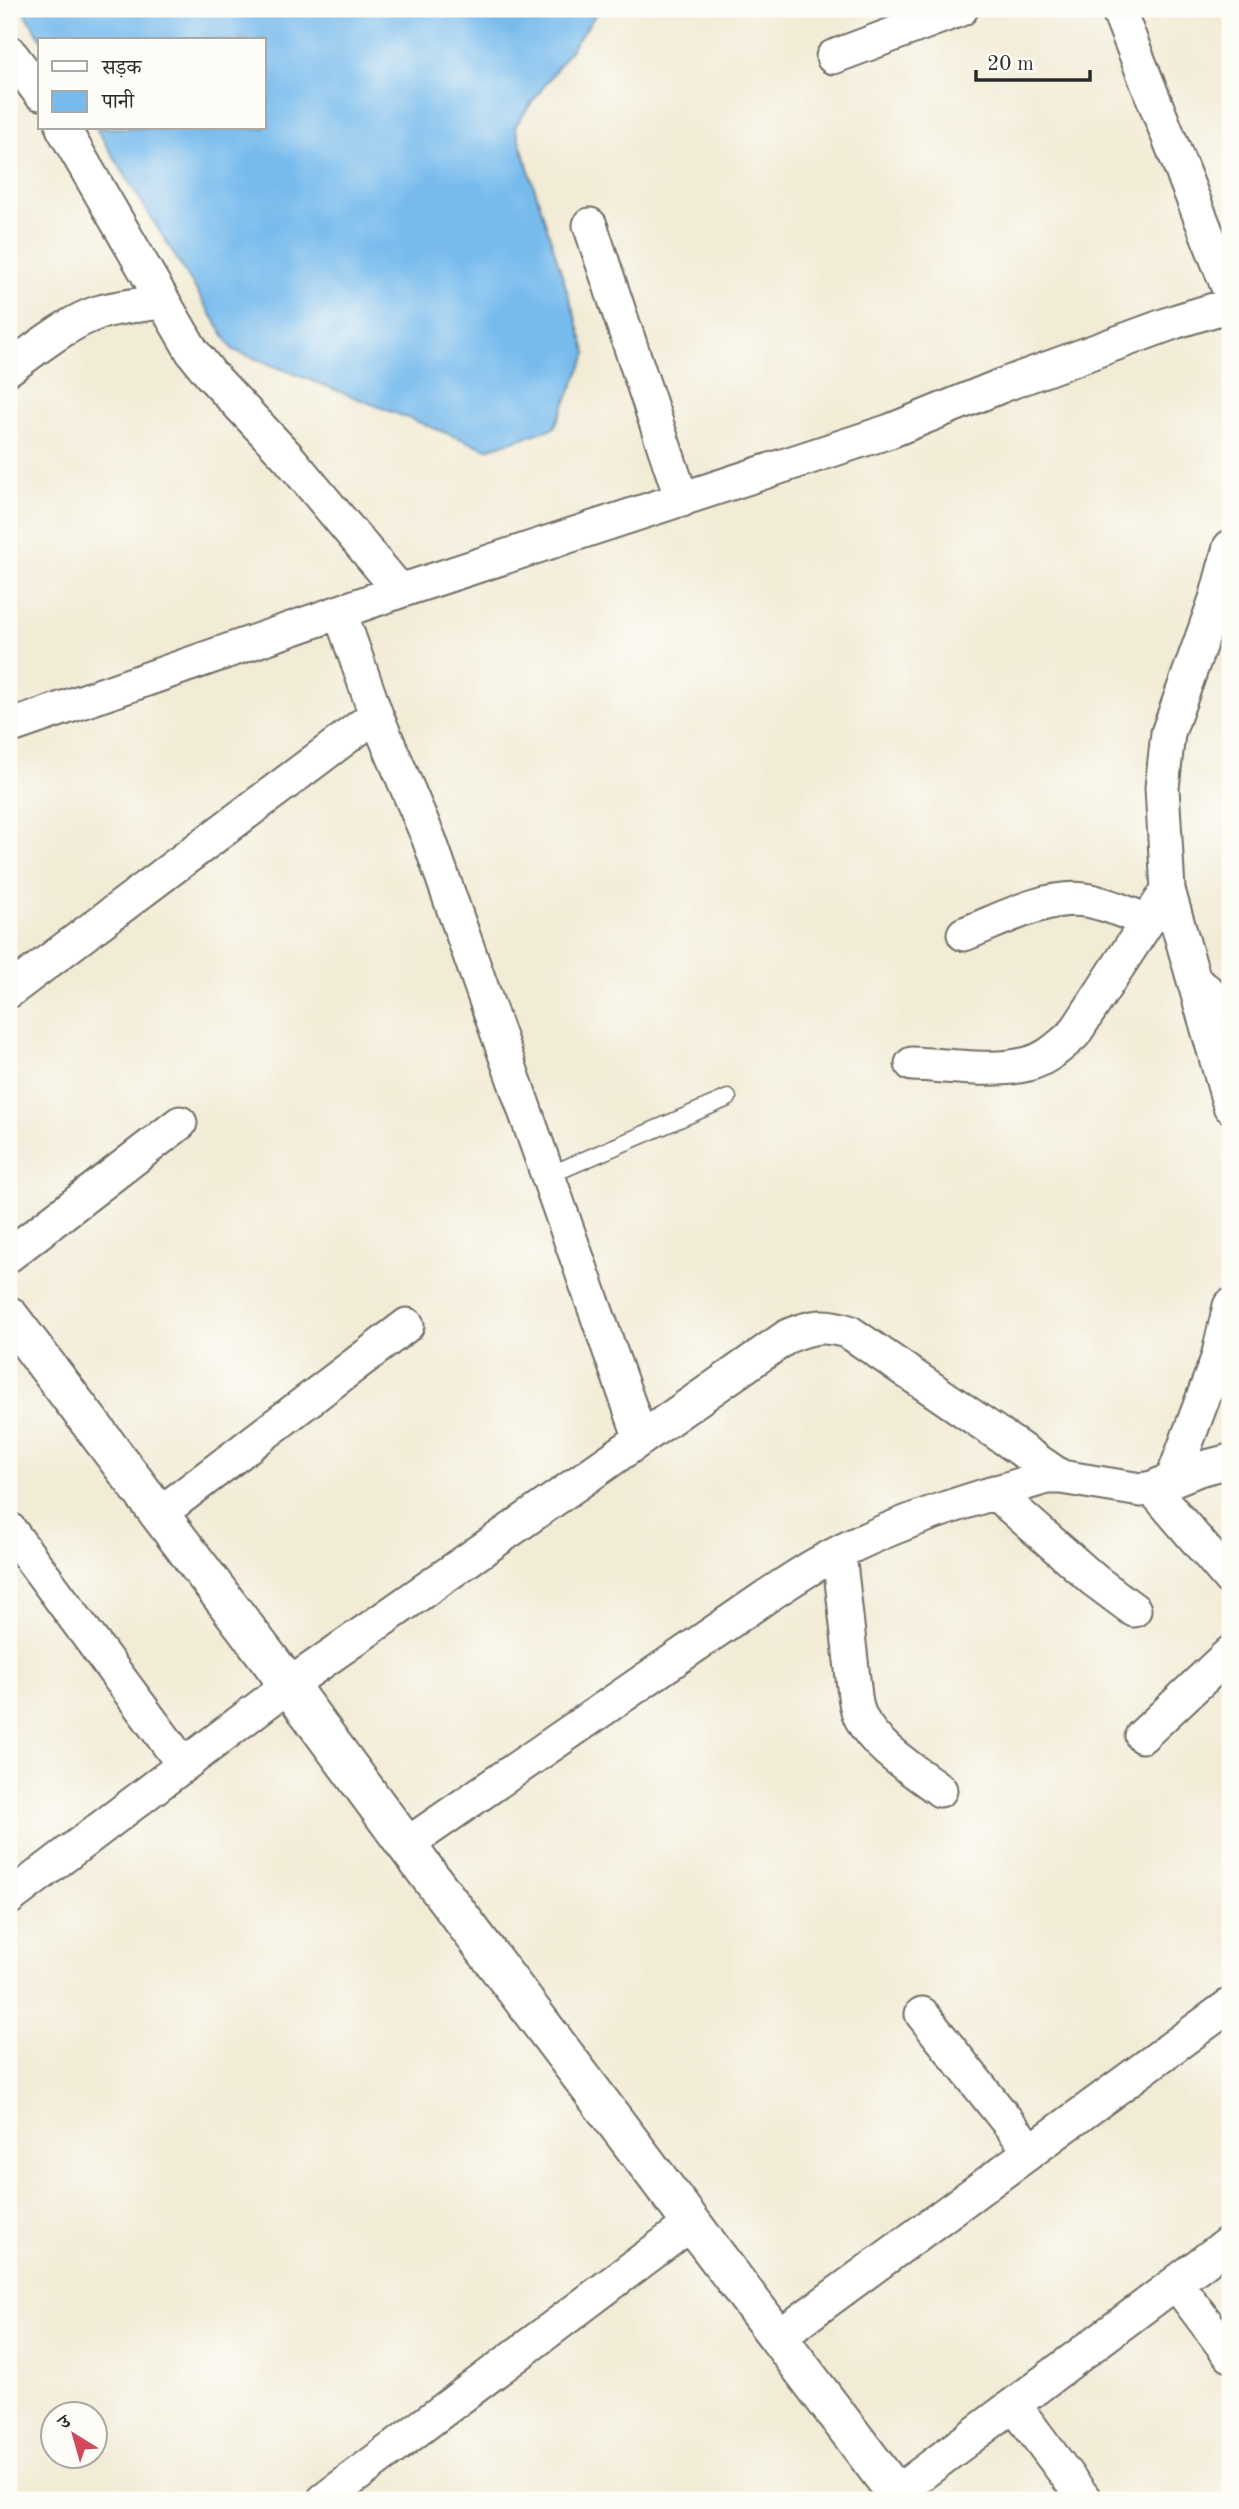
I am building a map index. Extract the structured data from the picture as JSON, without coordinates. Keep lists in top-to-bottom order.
{
  "legend": ["सड़क", "पानी"],
  "scale_bar": "20 m",
  "north": "top left"
}
